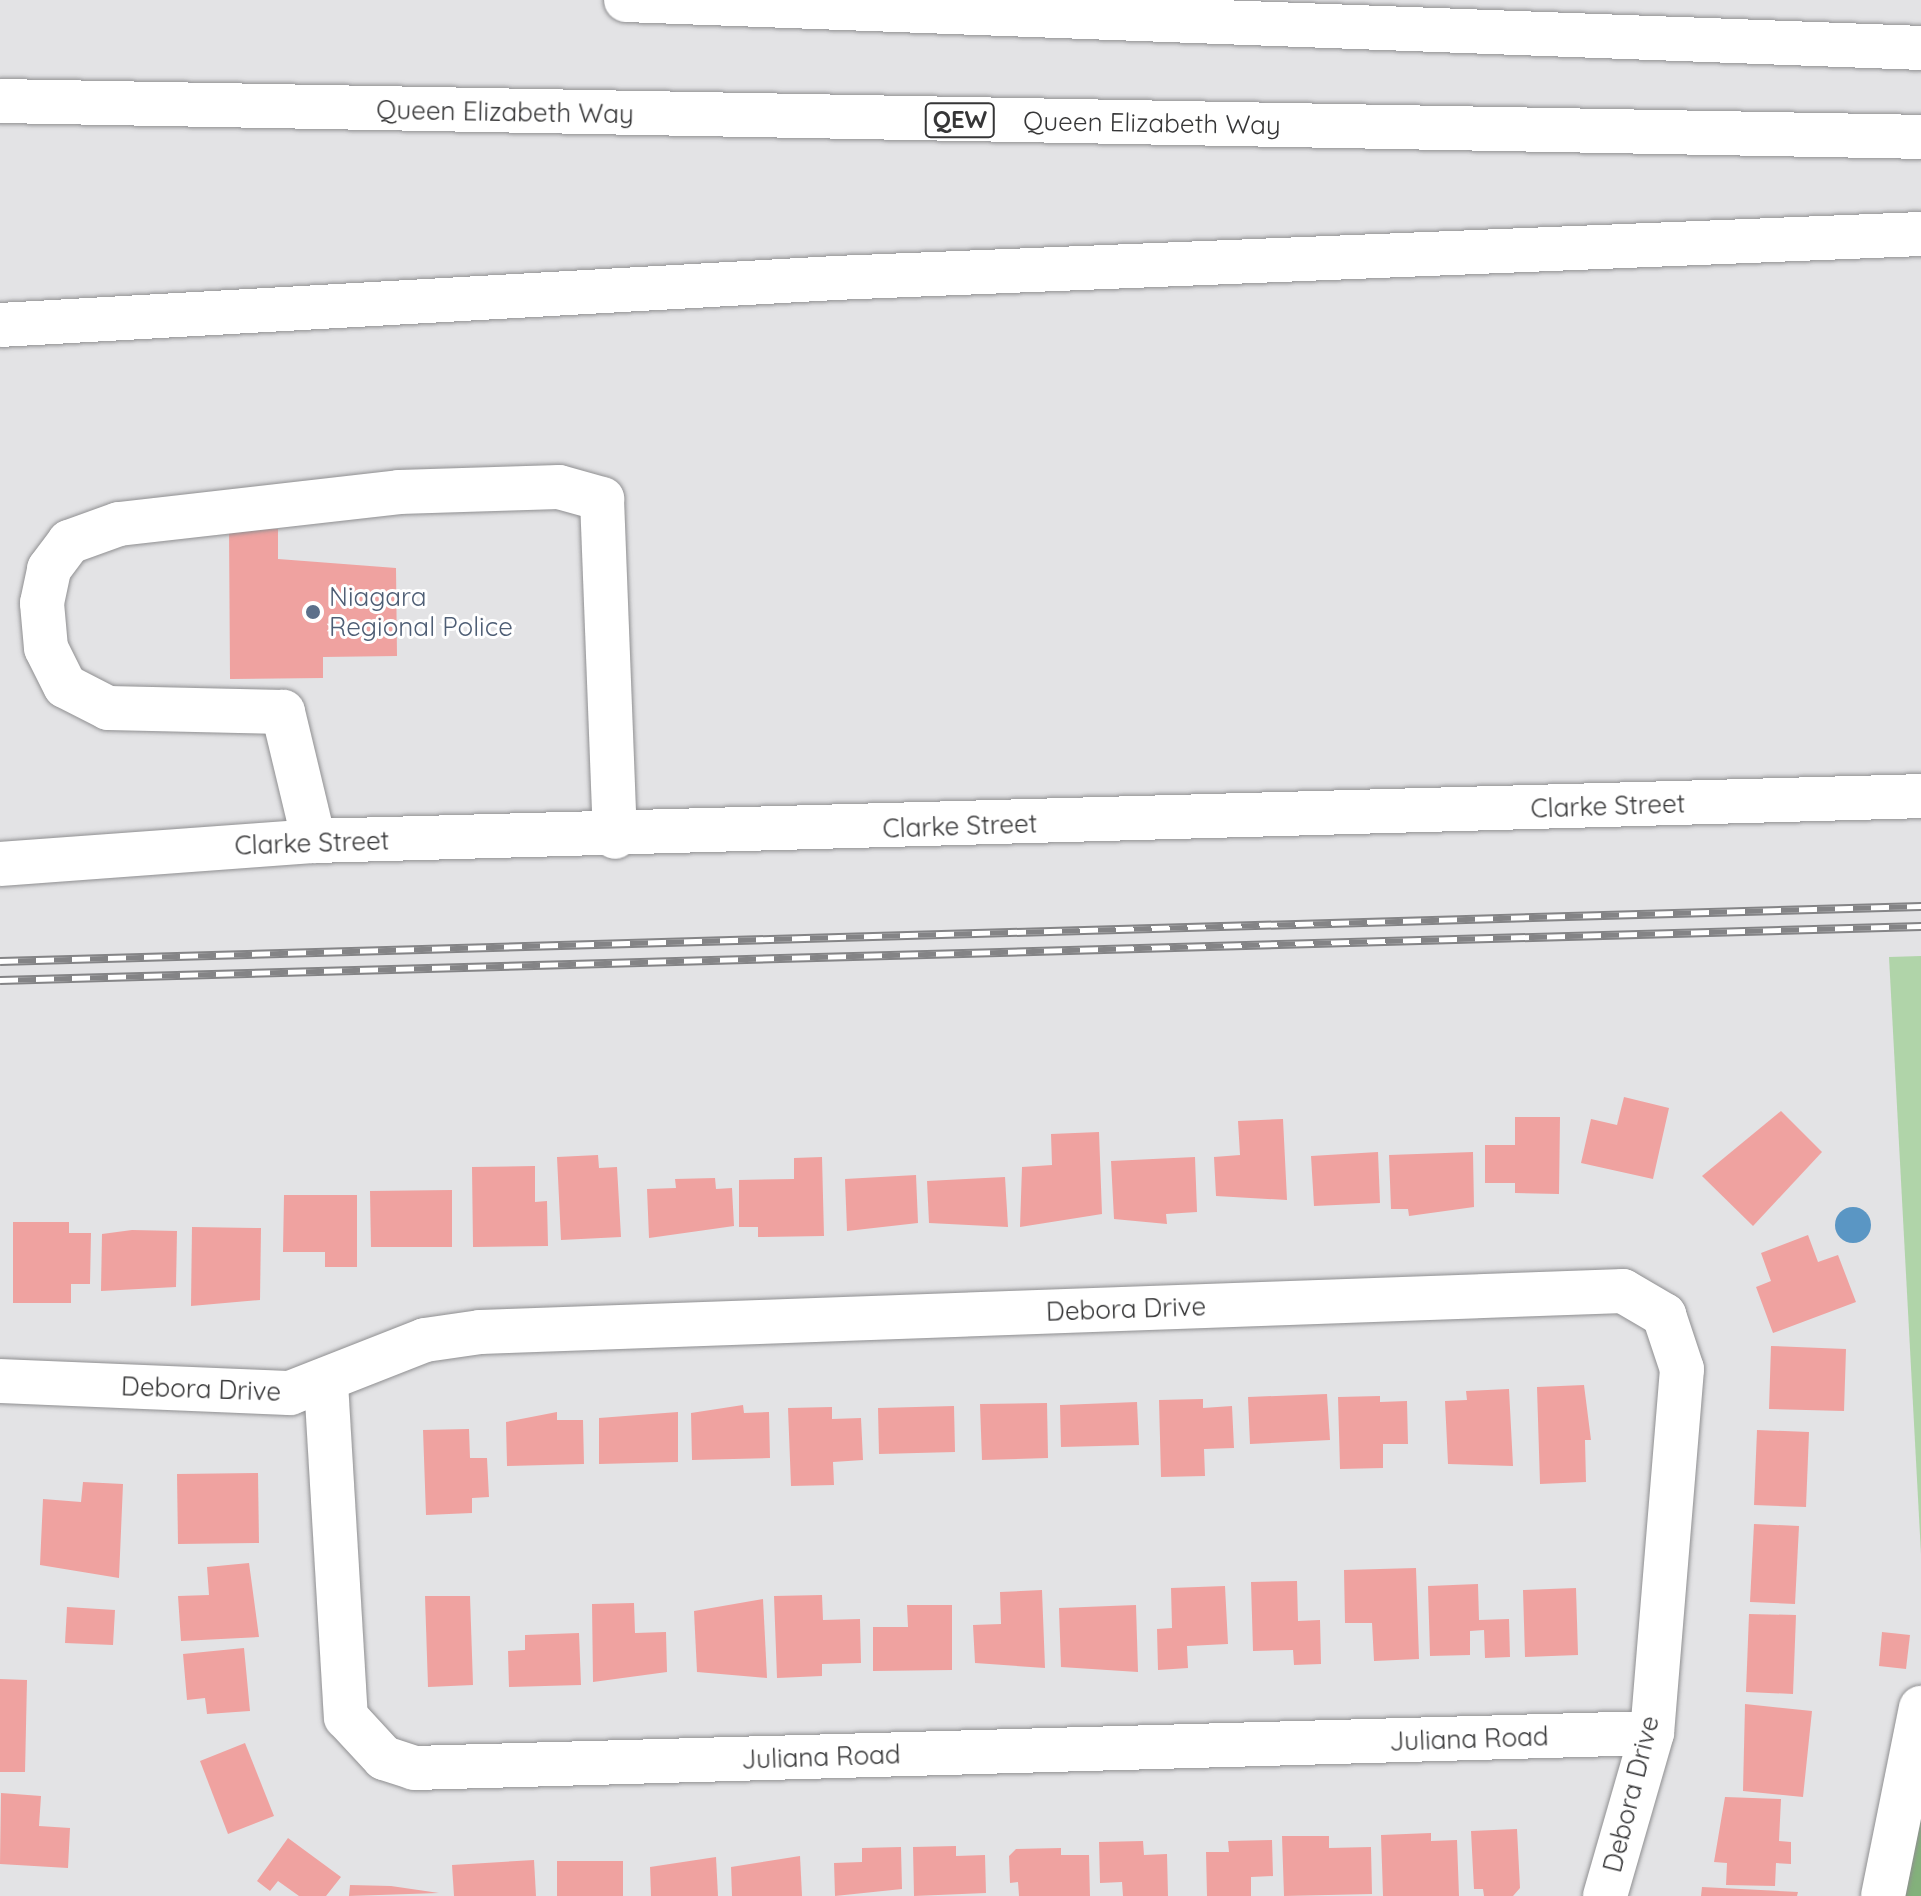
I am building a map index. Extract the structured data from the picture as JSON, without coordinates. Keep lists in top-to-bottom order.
{
  "streets": {
    "main road": [
      "Queen Elizabeth Way",
      "QEW",
      "Clarke Street",
      "Debora Drive",
      "Juliana Road"
    ]
  },
  "crossings": [
    ["Debora Drive", "Juliana Road"]
  ],
  "places": ["Niagara Regional Police"]
}
